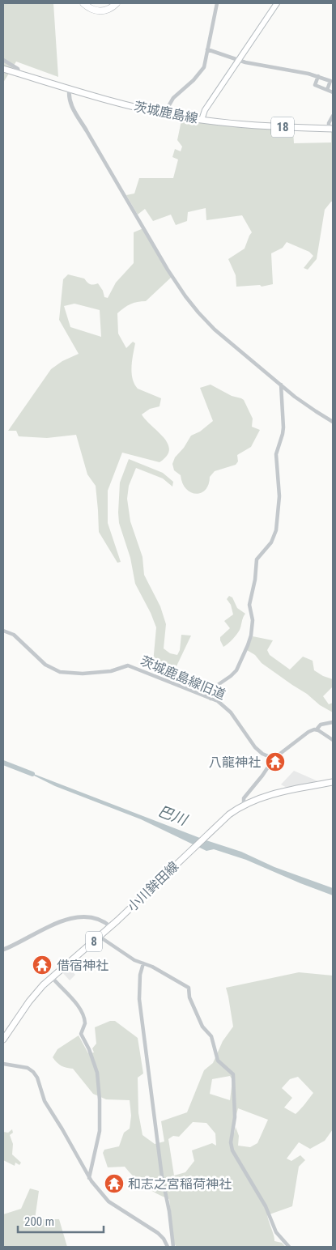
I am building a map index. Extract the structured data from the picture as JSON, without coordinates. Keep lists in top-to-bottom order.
{
  "streets": {
    "main road": [
      "茨城鹿島線",
      "18",
      "小川鉾田線",
      "8"
    ],
    "street": ["茨城鹿島線旧道"]
  },
  "water": ["巴川"],
  "places": {
    "temple": ["八龍神社", "借宿神社", "和志之宮稲荷神社"]
  },
  "scale_bar": "200 m"
}
